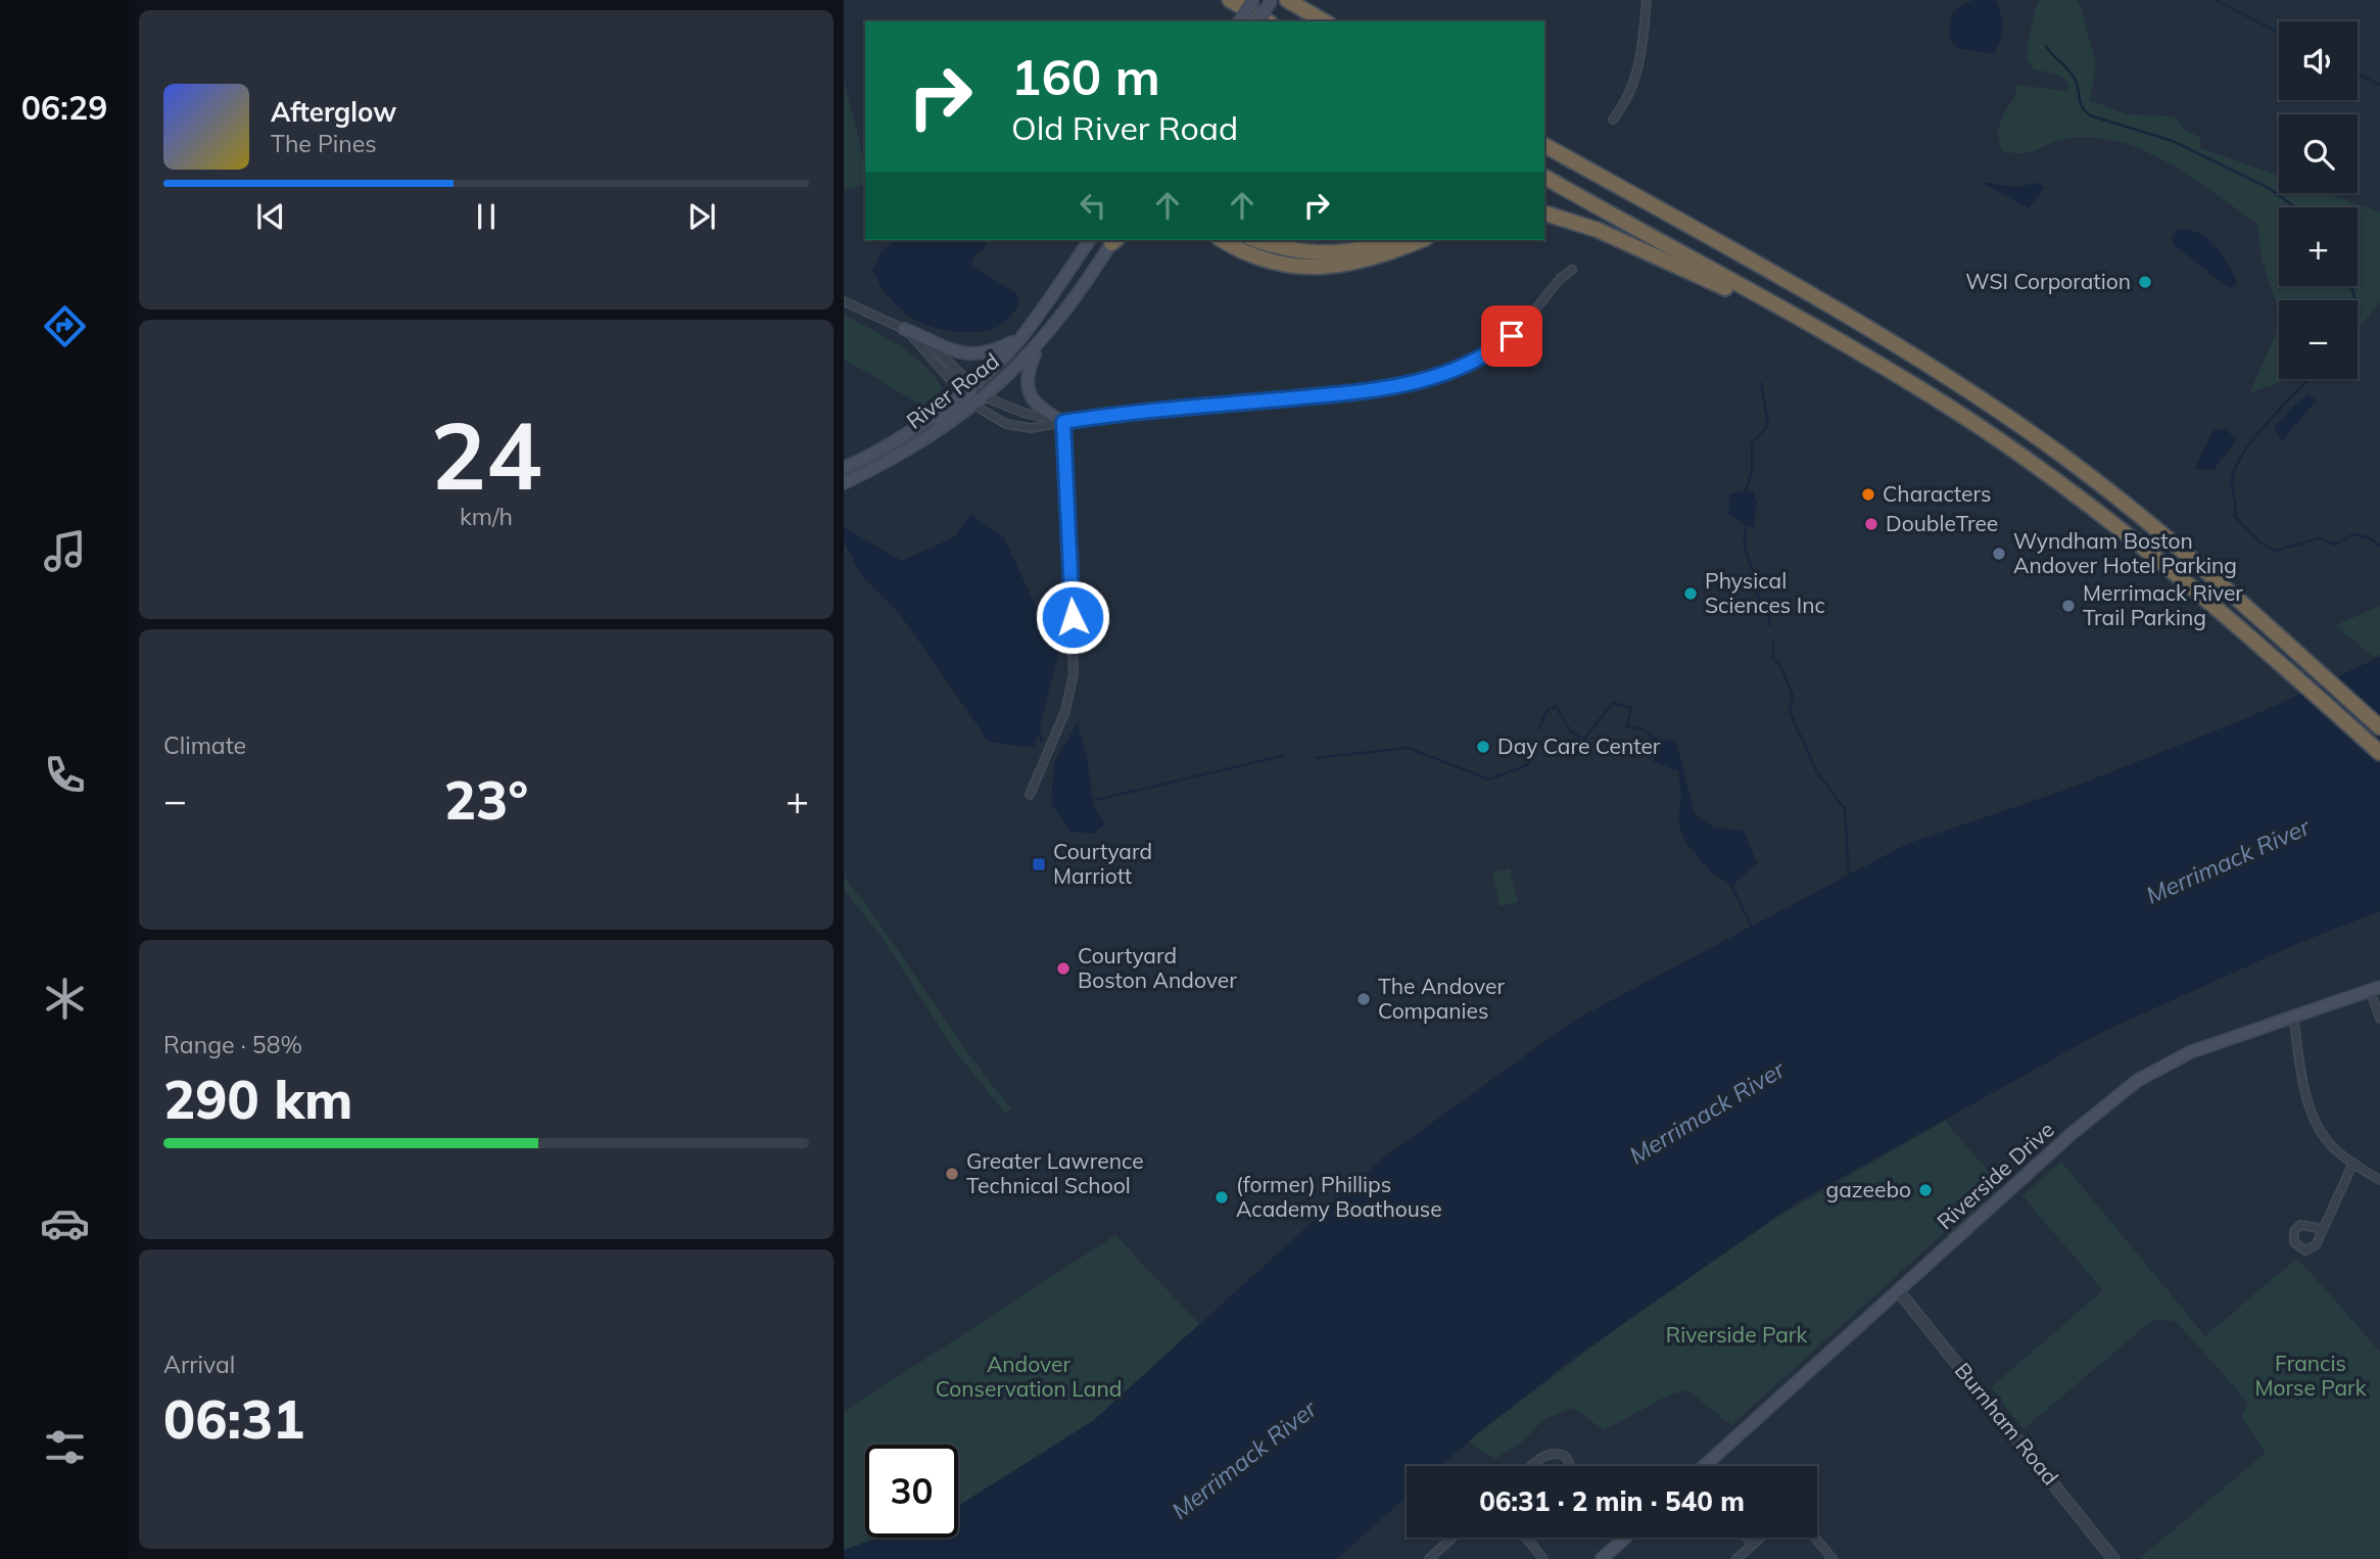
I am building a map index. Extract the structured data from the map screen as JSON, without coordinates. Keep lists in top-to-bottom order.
{
  "streets": {
    "main road": ["River Road", "Riverside Drive"],
    "street": ["Burnham Road"]
  },
  "crossings": [
    ["Riverside Drive", "Burnham Road"]
  ],
  "water": ["Merrimack River"],
  "parks": ["Riverside Park", "Francis Morse Park", "Andover Conservation Land"],
  "places": {
    "other": [
      "WSI Corporation",
      "Characters",
      "DoubleTree",
      "Wyndham Boston Andover Hotel Parking",
      "Physical Sciences Inc",
      "Merrimack River Trail Parking",
      "Day Care Center",
      "Courtyard Boston Andover",
      "The Andover Companies",
      "Greater Lawrence Technical School",
      "gazeebo",
      "(former) Phillips Academy Boathouse"
    ],
    "transit": ["Courtyard Marriott"]
  },
  "page": {
    "tabs": "06:29",
    "map_buttons": ["+", "−"],
    "turn": ["160 m", "Old River Road"],
    "song": ["Afterglow", "The Pines"],
    "tile": [
      ["24", "km/h"],
      "Climate",
      ["Range · 58%", "290 km"],
      ["Arrival", "06:31"]
    ],
    "heat": ["−", "23°", "+"],
    "limit": "30",
    "trip": "06:31 · 2 min · 540 m"
  }
}
